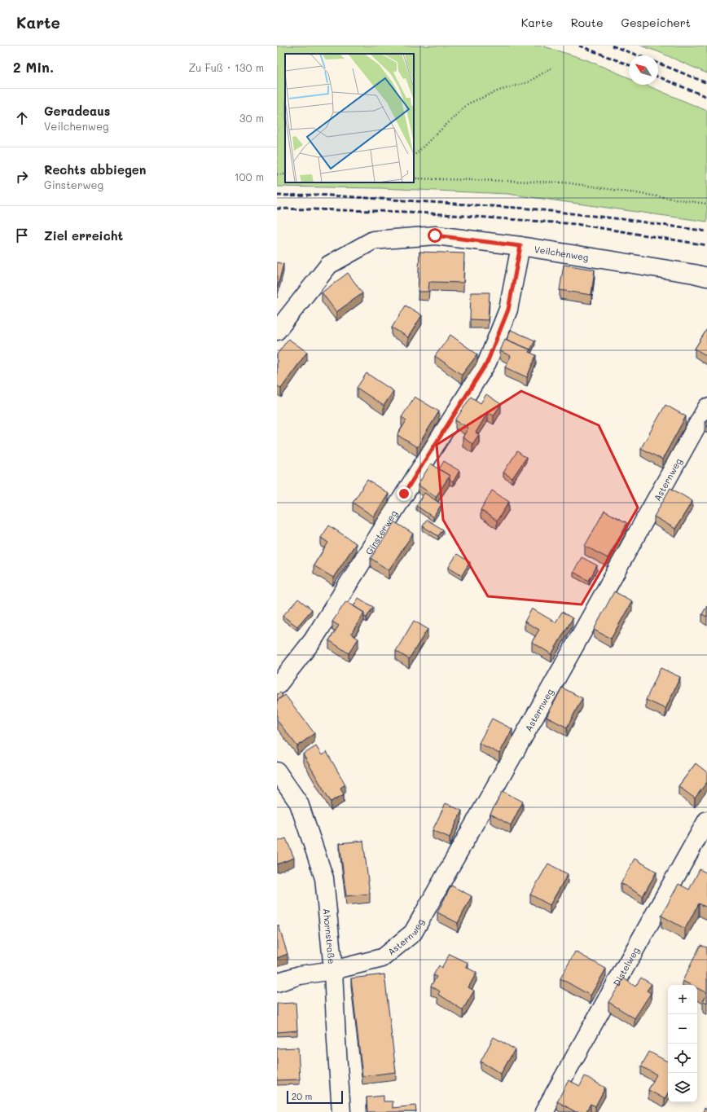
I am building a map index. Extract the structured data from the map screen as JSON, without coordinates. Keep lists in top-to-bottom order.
{
  "streets": {
    "street": [
      "Veilchenweg",
      "Asternweg",
      "Ginsterweg",
      "Ahornstraße",
      "Distelweg"
    ]
  },
  "crossings": [
    ["Veilchenweg", "Ginsterweg"],
    ["Asternweg", "Ahornstraße"]
  ],
  "scale_bar": "20 m",
  "north": "top left",
  "page": {
    "header": "Karte",
    "nav": ["Karte", "Route", "Gespeichert"],
    "heading": ["2 Min.", "Zu Fuß · 130 m"],
    "list": [
      ["Geradeaus", "Veilchenweg", "30 m"],
      ["Rechts abbiegen", "Ginsterweg", "100 m"],
      "Ziel erreicht"
    ],
    "map_buttons": ["+", "−"],
    "scale": "20 m"
  }
}
